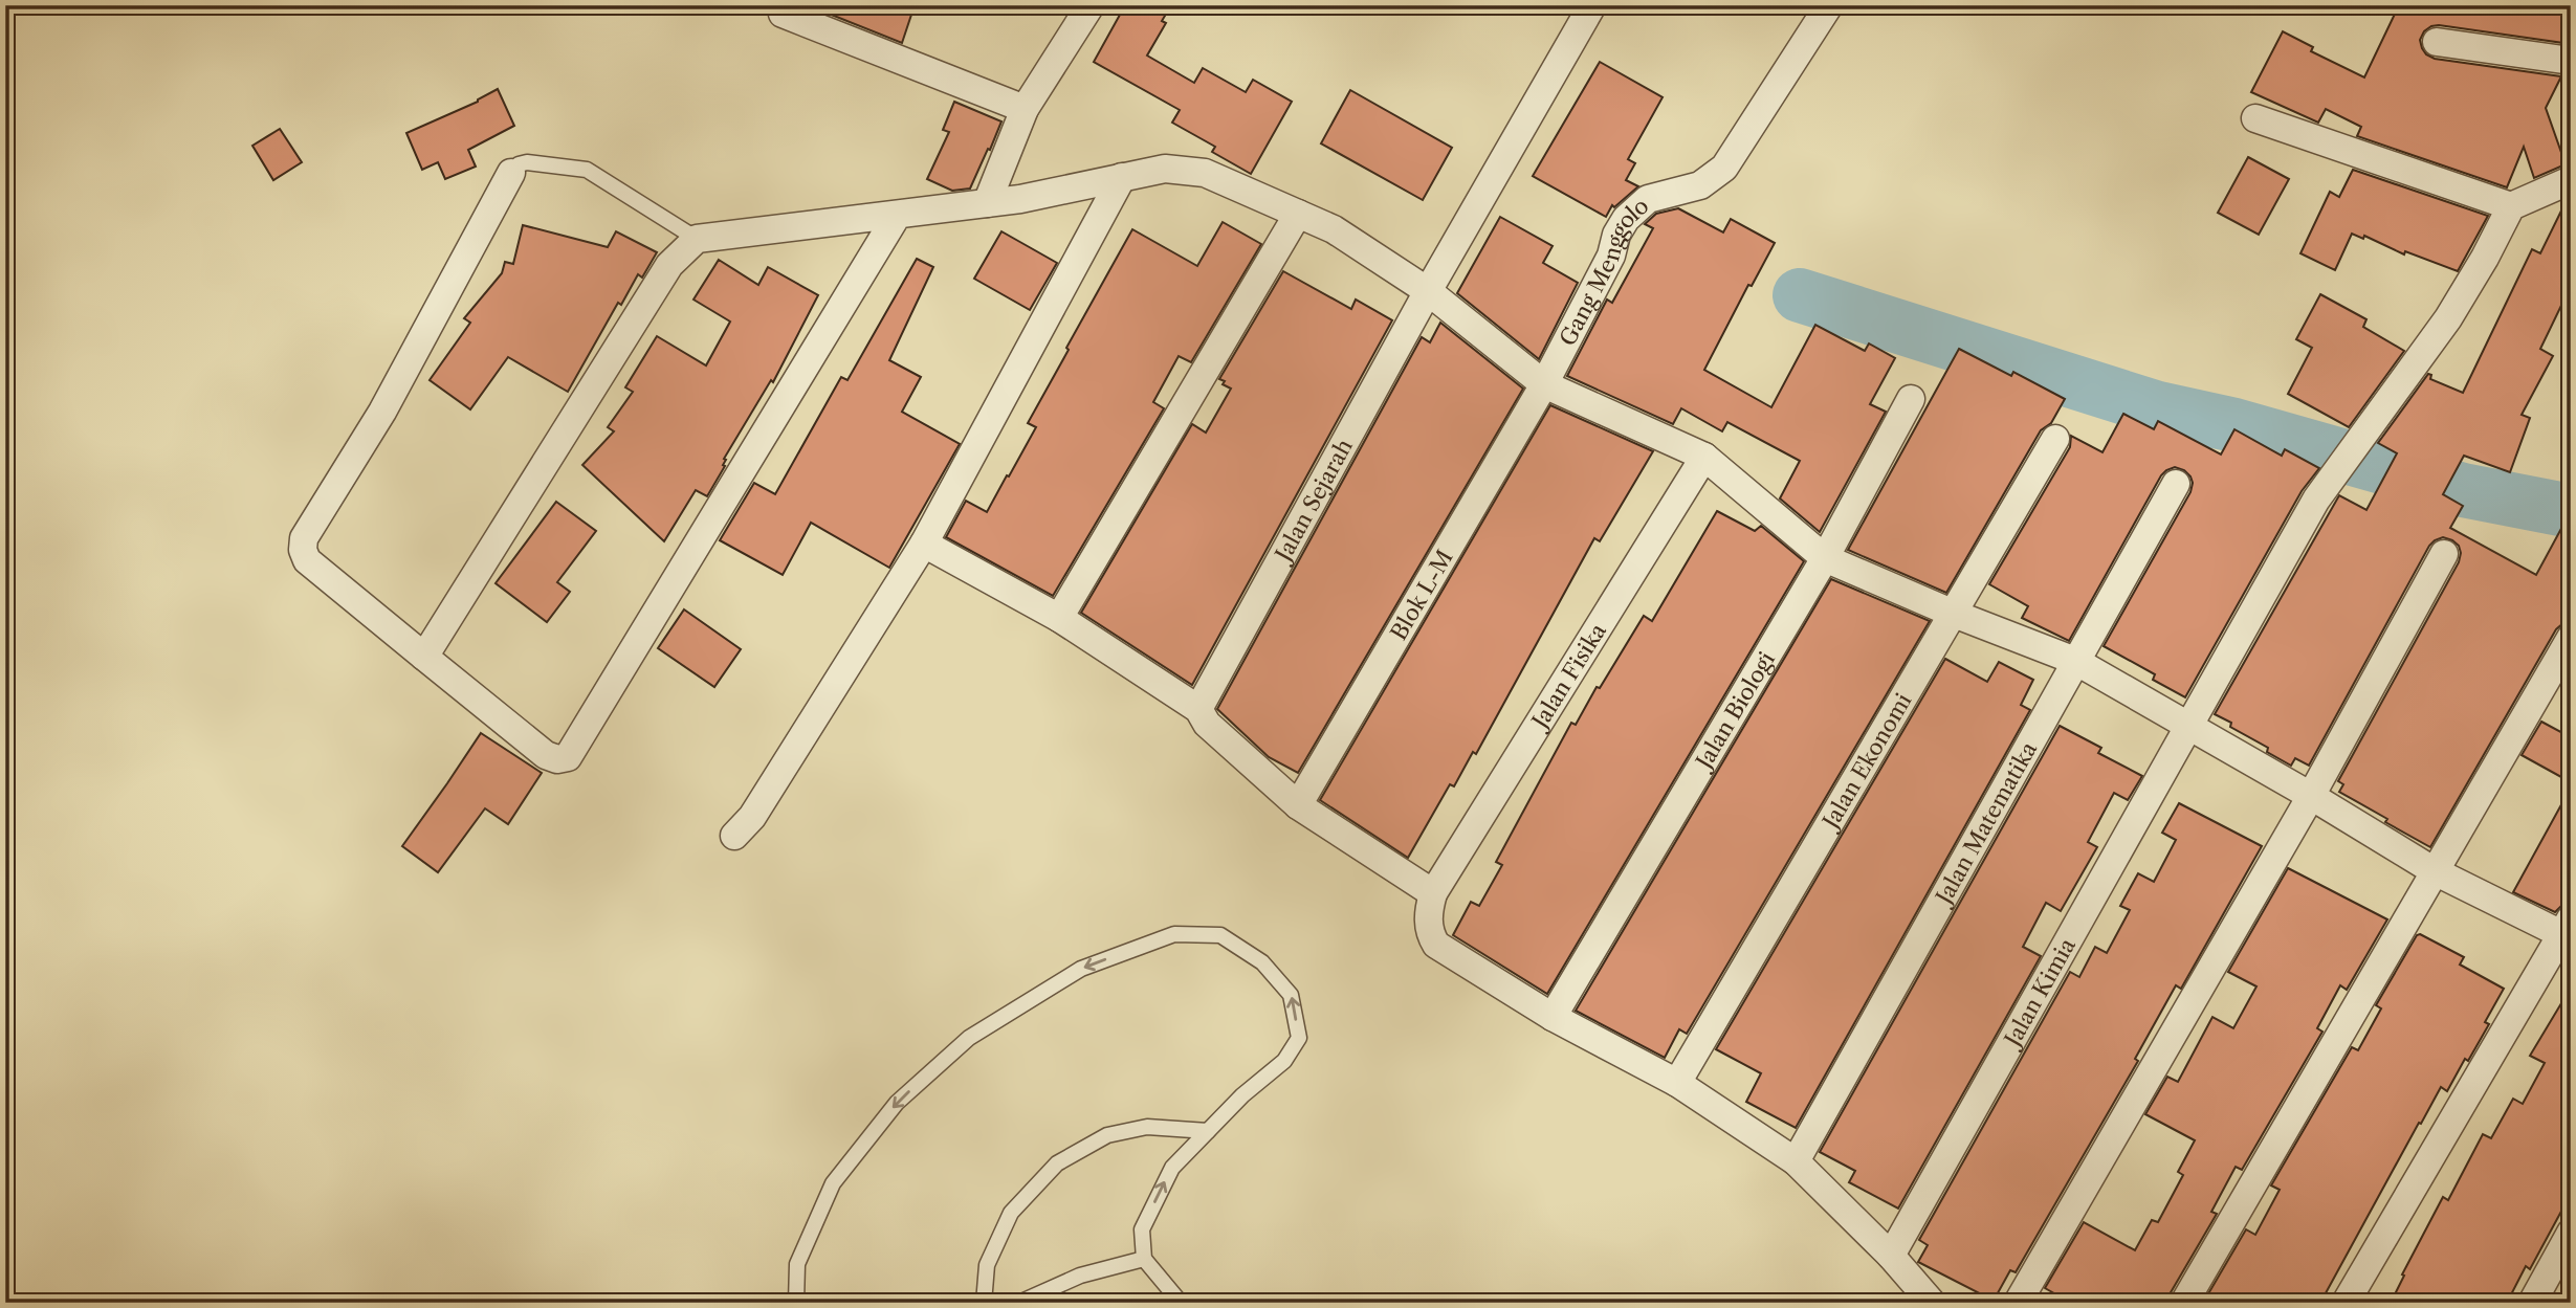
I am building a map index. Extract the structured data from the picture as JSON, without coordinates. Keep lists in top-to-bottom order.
{
  "streets": {
    "street": [
      "Gang Menggolo",
      "Jalan Sejarah",
      "Blok L-M",
      "Jalan Fisika",
      "Jalan Biologi",
      "Jalan Ekonomi",
      "Jalan Matematika",
      "Jalan Kimia"
    ]
  },
  "crossings": [
    ["Gang Menggolo", "Blok L-M"]
  ]
}
